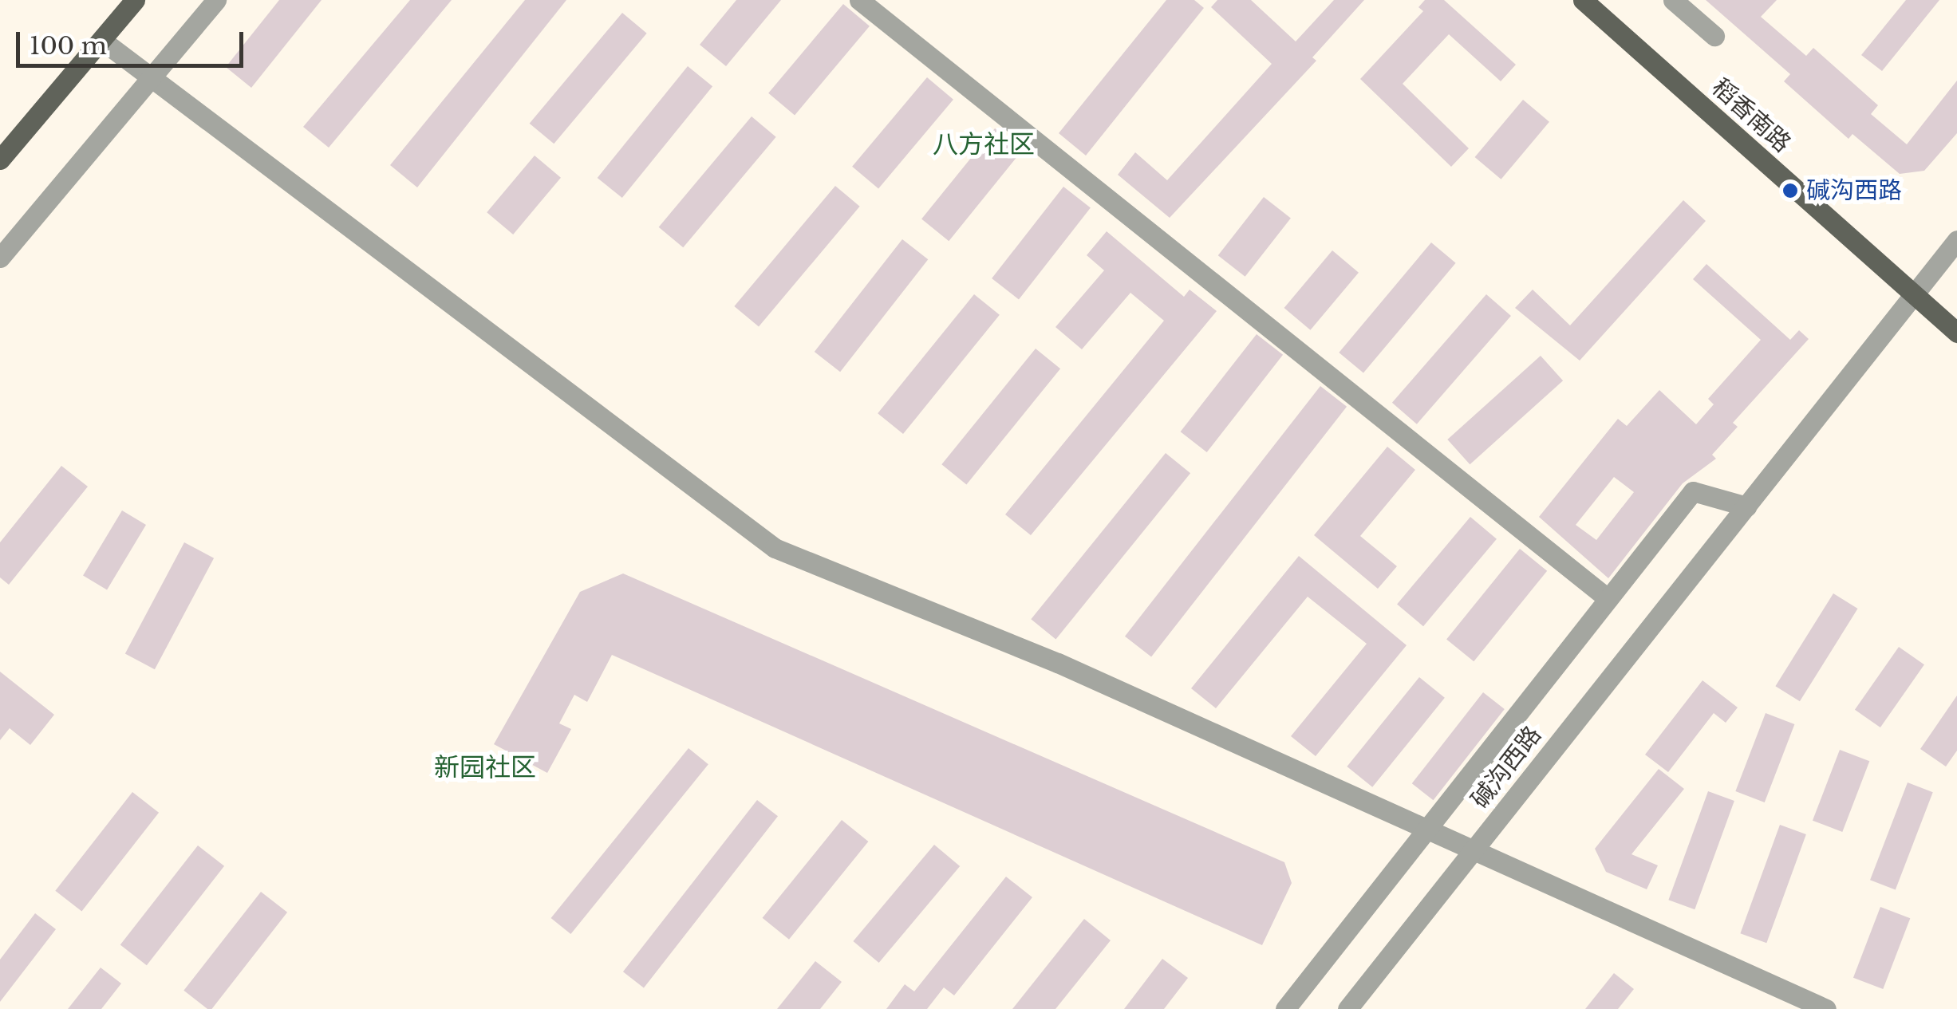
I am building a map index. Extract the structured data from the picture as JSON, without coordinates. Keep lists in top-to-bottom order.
{
  "streets": {
    "main road": ["稻香南路"],
    "street": ["碱沟西路"]
  },
  "crossings": [
    ["稻香南路", "碱沟西路"]
  ],
  "districts": ["八方社区", "新园社区"],
  "places": ["碱沟西路"],
  "scale_bar": "100 m"
}
